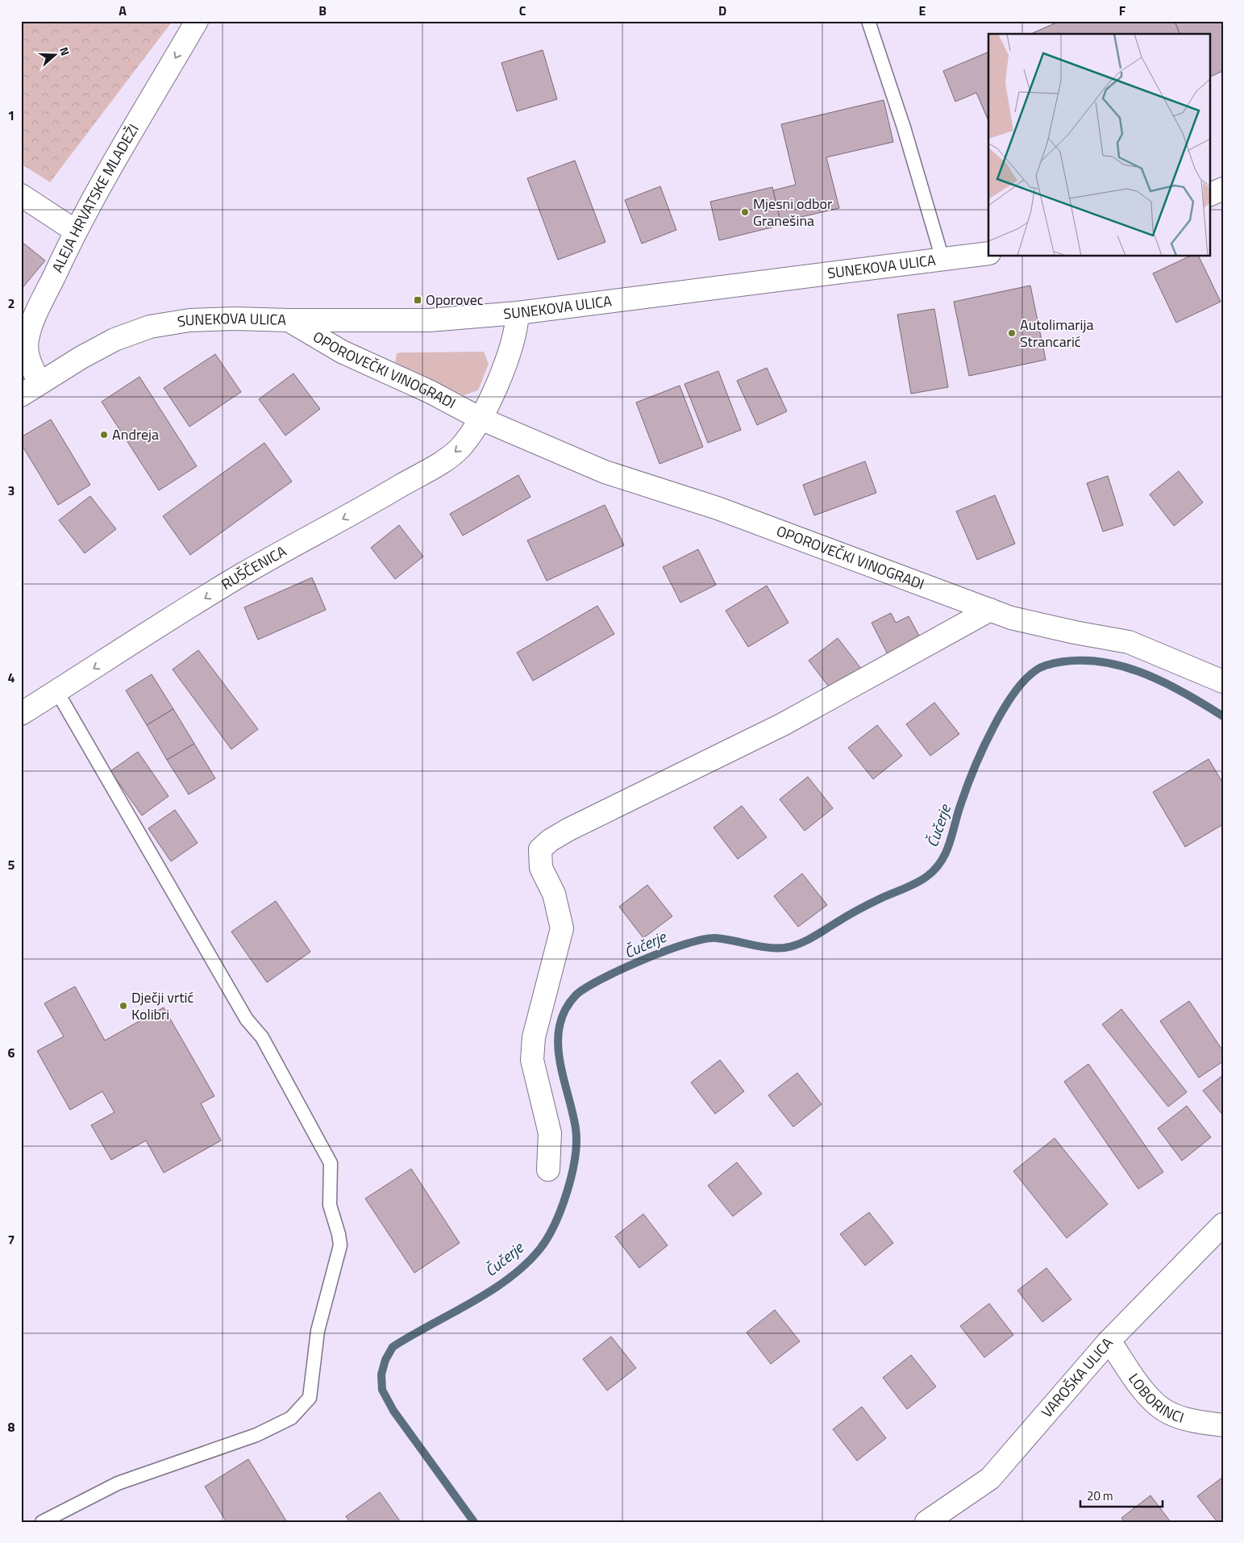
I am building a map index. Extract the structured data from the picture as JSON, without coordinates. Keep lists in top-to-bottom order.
{
  "streets": {
    "street": [
      "ALEJA HRVATSKE MLADEŽI",
      "SUNEKOVA ULICA",
      "OPOROVEČKI VINOGRADI",
      "RUŠČENICA",
      "VAROŠKA ULICA",
      "LOBORINCI"
    ]
  },
  "crossings": [
    ["ALEJA HRVATSKE MLADEŽI", "SUNEKOVA ULICA"],
    ["SUNEKOVA ULICA", "OPOROVEČKI VINOGRADI"],
    ["OPOROVEČKI VINOGRADI", "RUŠČENICA"],
    ["VAROŠKA ULICA", "LOBORINCI"]
  ],
  "one_way": ["ALEJA HRVATSKE MLADEŽI", "RUŠČENICA"],
  "water": ["Čučerje"],
  "places": {
    "other": [
      "Mjesni odbor Granešina",
      "Autolimarija Strancarić",
      "Andreja",
      "Dječji vrtić Kolibri"
    ],
    "transit": ["Oporovec"]
  },
  "scale_bar": "20 m",
  "north": "right",
  "grid": {
    "columns": [
      "A",
      "B",
      "C",
      "D",
      "E",
      "F"
    ],
    "rows": [
      "1",
      "2",
      "3",
      "4",
      "5",
      "6",
      "7",
      "8"
    ]
  }
}
